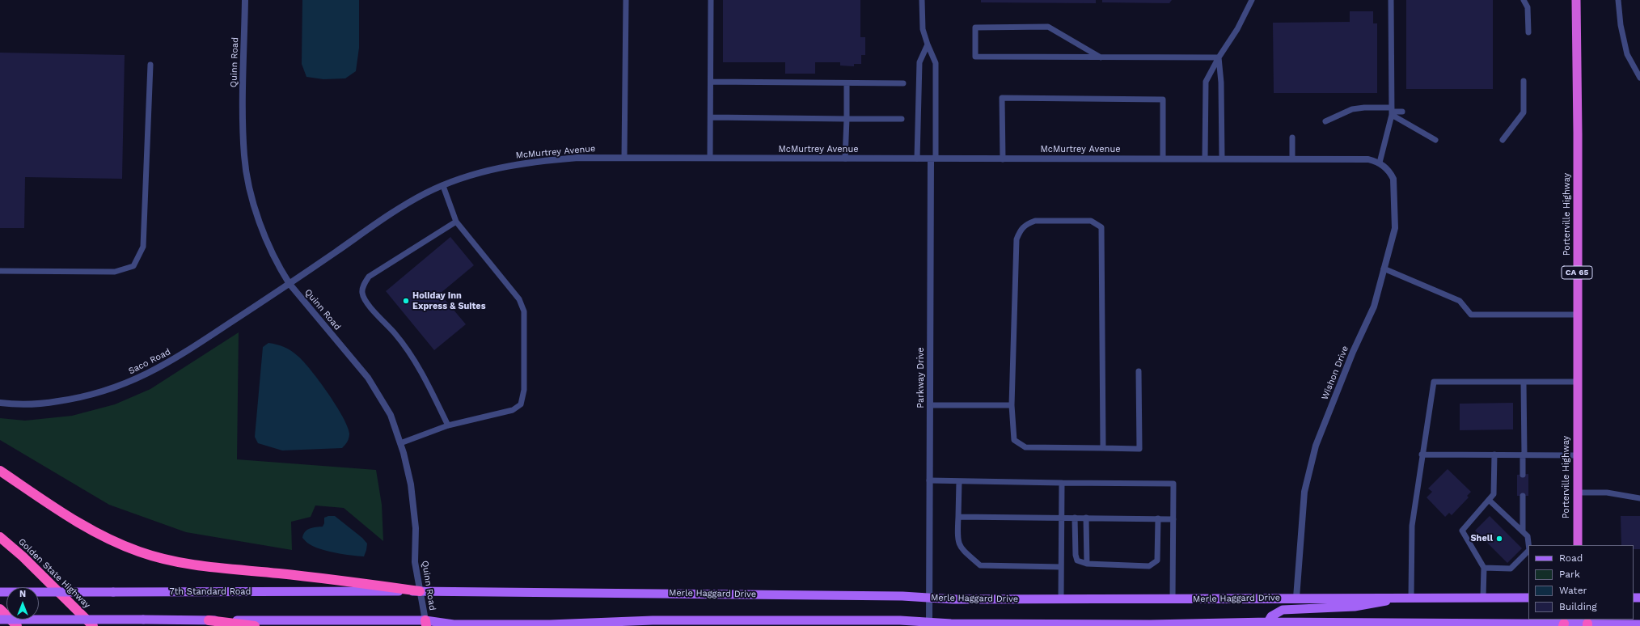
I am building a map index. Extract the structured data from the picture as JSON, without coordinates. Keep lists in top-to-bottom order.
{
  "streets": {
    "highway": ["Porterville Highway", "CA 65", "Golden State Highway"],
    "main road": ["7th Standard Road", "Merle Haggard Drive"],
    "street": [
      "Quinn Road",
      "McMurtrey Avenue",
      "Saco Road",
      "Wishon Drive",
      "Parkway Drive"
    ]
  },
  "crossings": [
    ["Quinn Road", "McMurtrey Avenue"],
    ["Quinn Road", "Saco Road"],
    ["Quinn Road", "7th Standard Road"],
    ["Quinn Road", "Merle Haggard Drive"],
    ["McMurtrey Avenue", "Saco Road"],
    ["McMurtrey Avenue", "Wishon Drive"],
    ["McMurtrey Avenue", "Parkway Drive"],
    ["Wishon Drive", "Merle Haggard Drive"],
    ["Parkway Drive", "Merle Haggard Drive"],
    ["7th Standard Road", "Merle Haggard Drive"]
  ],
  "places": ["Holiday Inn Express & Suites", "Shell"],
  "legend": [
    "Road",
    "Park",
    "Water",
    "Building"
  ],
  "north": "top"
}
